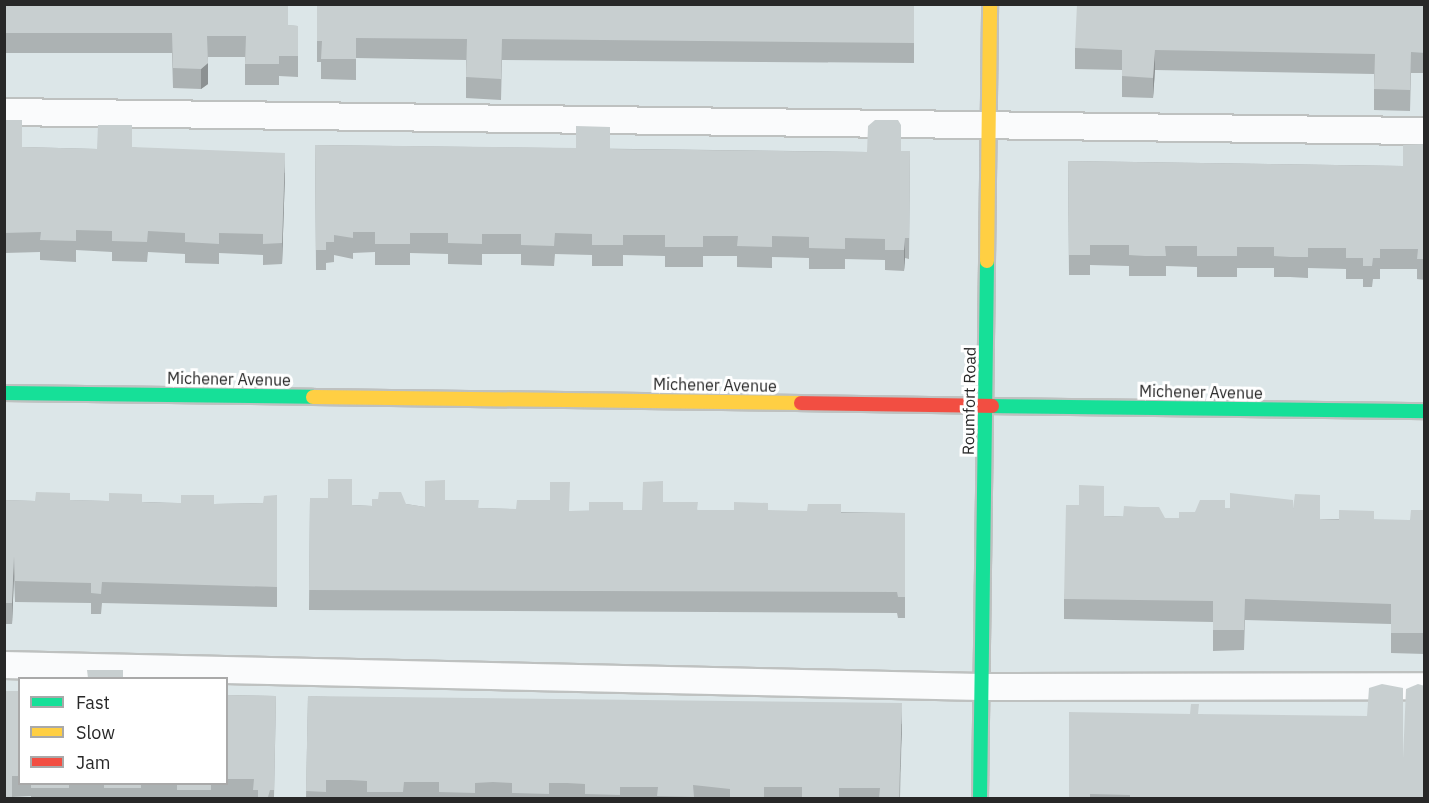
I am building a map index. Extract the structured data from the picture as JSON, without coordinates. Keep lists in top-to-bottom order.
{
  "streets": {
    "street": ["Michener Avenue", "Roumfort Road"]
  },
  "crossings": [
    ["Michener Avenue", "Roumfort Road"]
  ],
  "legend": ["Fast", "Slow", "Jam"]
}
